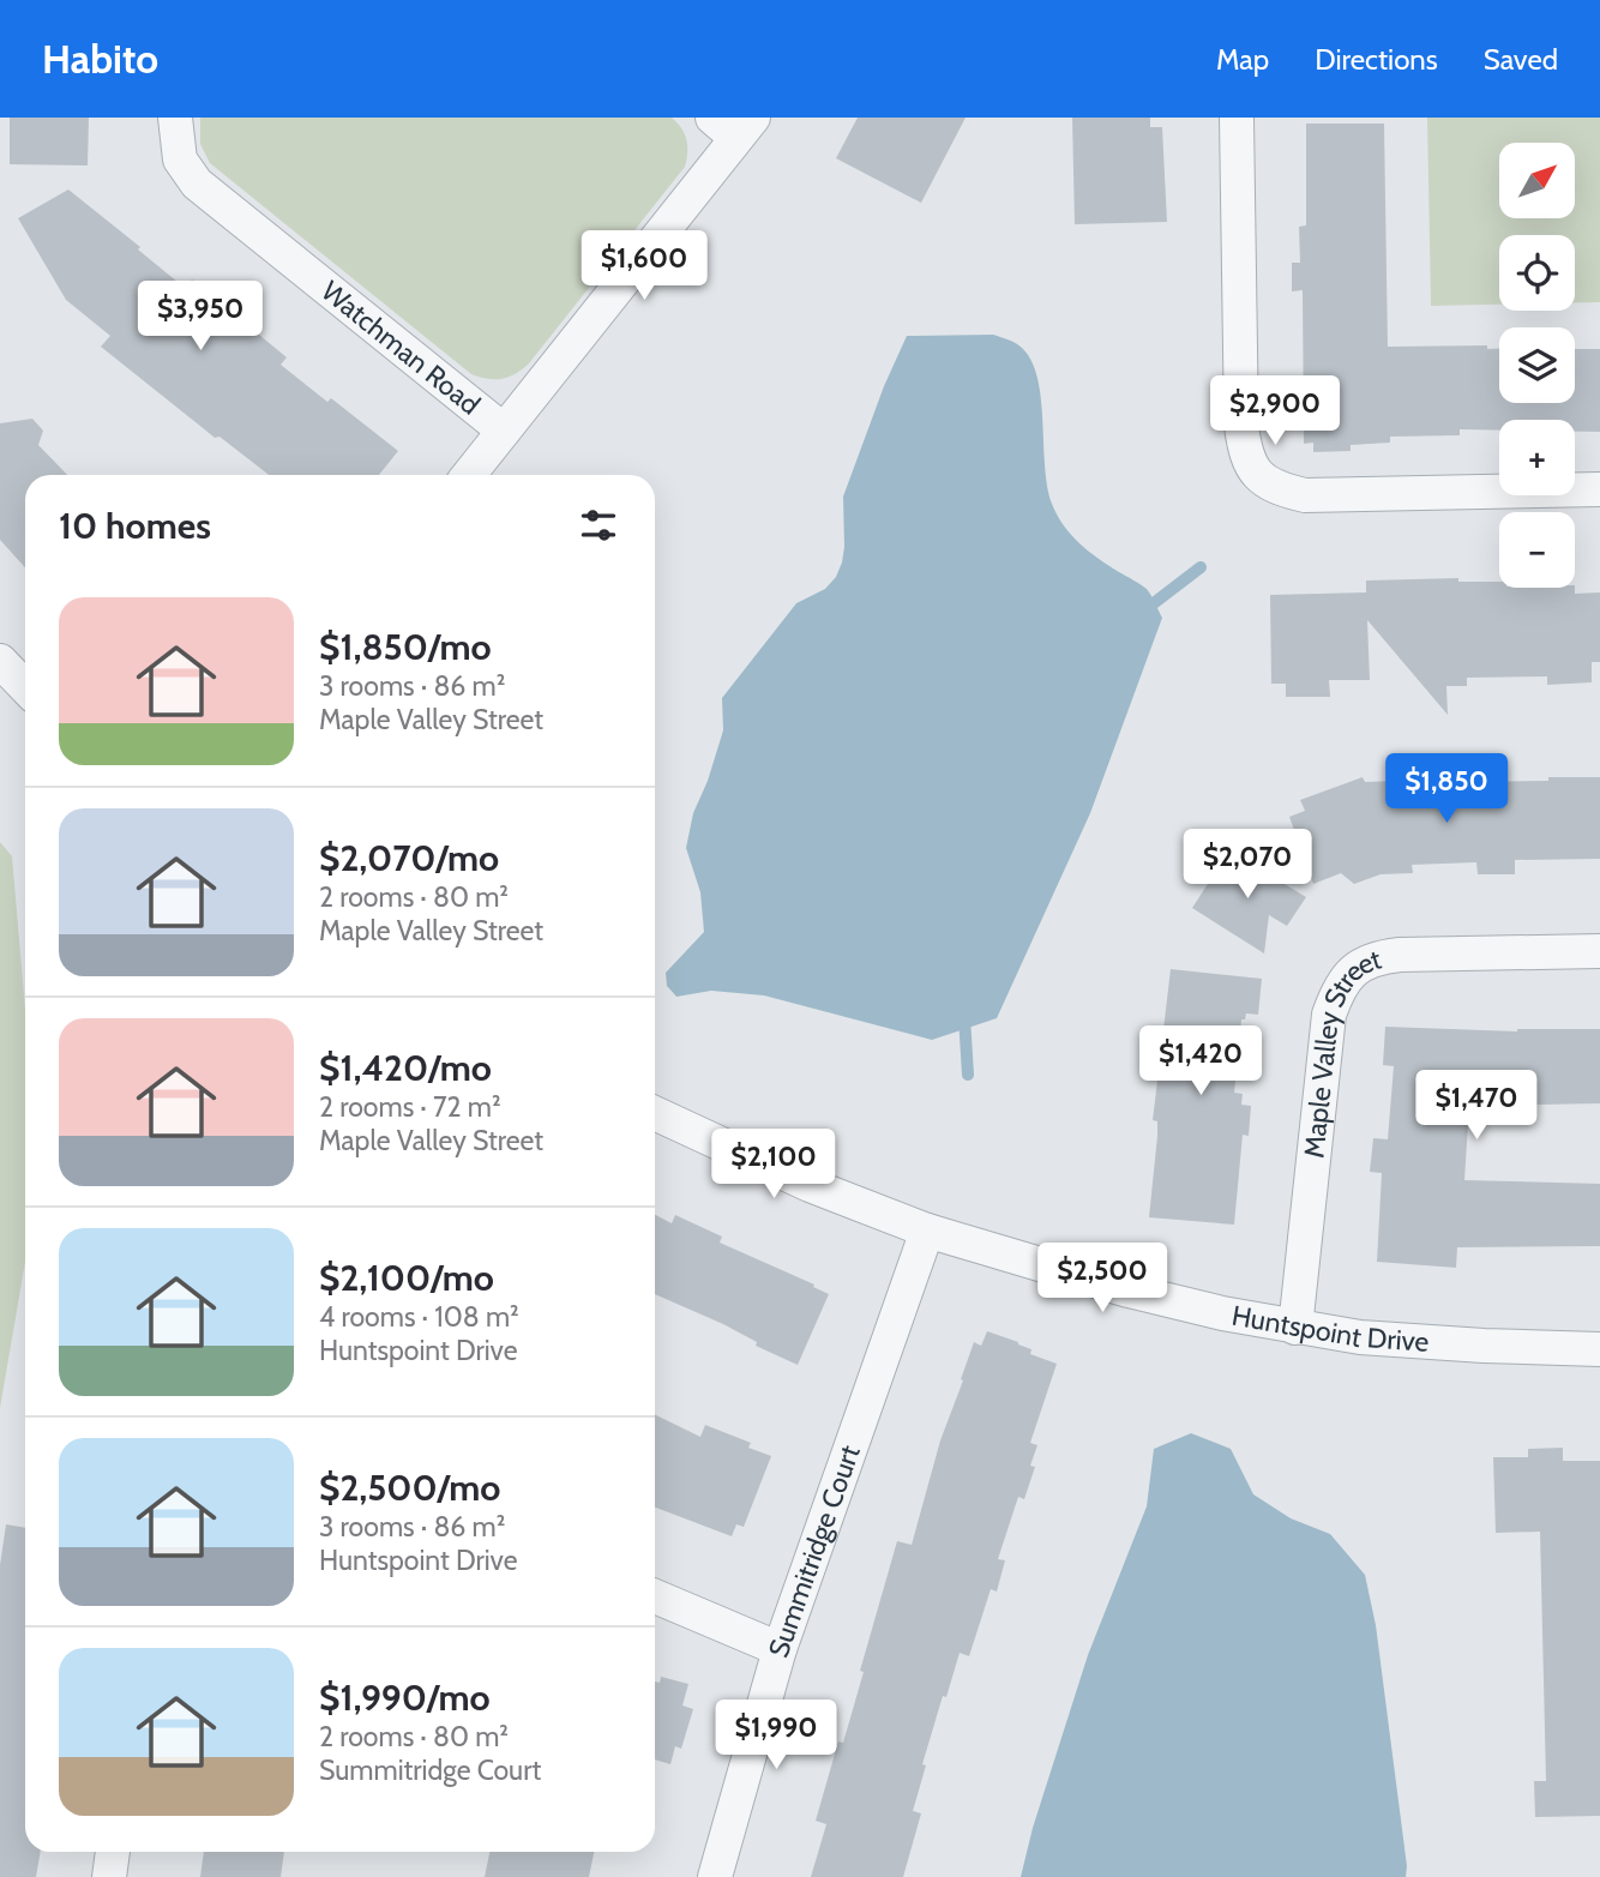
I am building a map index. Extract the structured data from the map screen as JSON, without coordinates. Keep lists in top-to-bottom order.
{
  "streets": {
    "street": [
      "Watchman Road",
      "Maple Valley Street",
      "Huntspoint Drive",
      "Summitridge Court"
    ]
  },
  "crossings": [
    ["Maple Valley Street", "Huntspoint Drive"],
    ["Huntspoint Drive", "Summitridge Court"]
  ],
  "north": "top right",
  "page": {
    "header": "Habito",
    "nav": ["Map", "Directions", "Saved"],
    "map_buttons": ["+", "−"],
    "price": [
      "$1,600",
      "$3,950",
      "$2,900",
      "$1,850",
      "$2,070",
      "$1,420",
      "$1,470",
      "$2,100",
      "$2,500",
      "$1,990"
    ],
    "heading": "10 homes",
    "list": [
      {
        "name": "$1,850/mo",
        "note": "3 rooms · 86 m² · Maple Valley Street"
      },
      {
        "name": "$2,070/mo",
        "note": "2 rooms · 80 m² · Maple Valley Street"
      },
      {
        "name": "$1,420/mo",
        "note": "2 rooms · 72 m² · Maple Valley Street"
      },
      {
        "name": "$2,100/mo",
        "note": "4 rooms · 108 m² · Huntspoint Drive"
      },
      {
        "name": "$2,500/mo",
        "note": "3 rooms · 86 m² · Huntspoint Drive"
      },
      {
        "name": "$1,990/mo",
        "note": "2 rooms · 80 m² · Summitridge Court"
      }
    ]
  }
}
